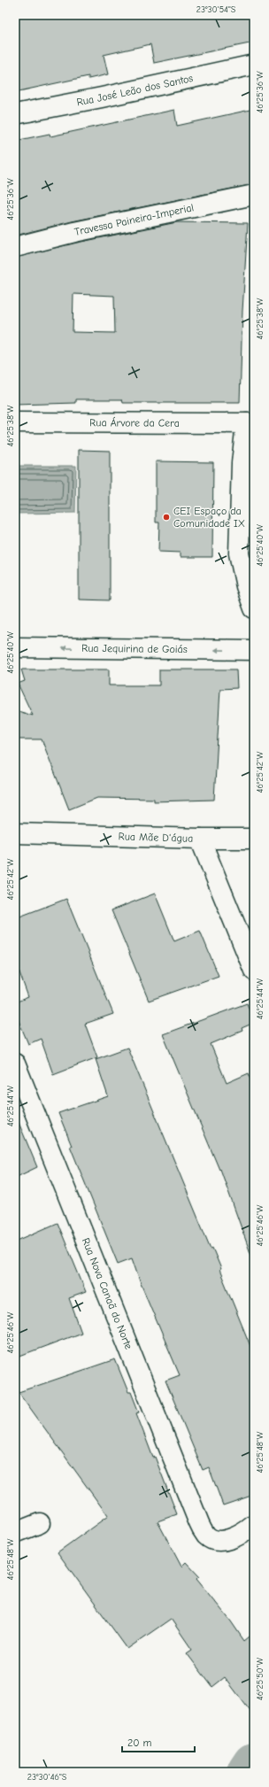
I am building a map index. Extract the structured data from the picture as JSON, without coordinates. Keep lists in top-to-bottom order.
{
  "streets": {
    "street": [
      "Rua José Leão dos Santos",
      "Travessa Paineira-Imperial",
      "Rua Árvore da Cera",
      "Rua Jequirina de Goiás",
      "Rua Mãe D'água",
      "Rua Nova Canaã do Norte"
    ]
  },
  "one_way": ["Rua Jequirina de Goiás"],
  "places": ["CEI Espaço da Comunidade IX"],
  "scale_bar": "20 m",
  "coordinates": [
    "23°30'54\"S",
    "46°25'36\"W",
    "46°25'38\"W",
    "46°25'40\"W",
    "46°25'42\"W",
    "46°25'44\"W",
    "46°25'46\"W",
    "46°25'48\"W",
    "46°25'50\"W",
    "23°30'46\"S"
  ]
}
